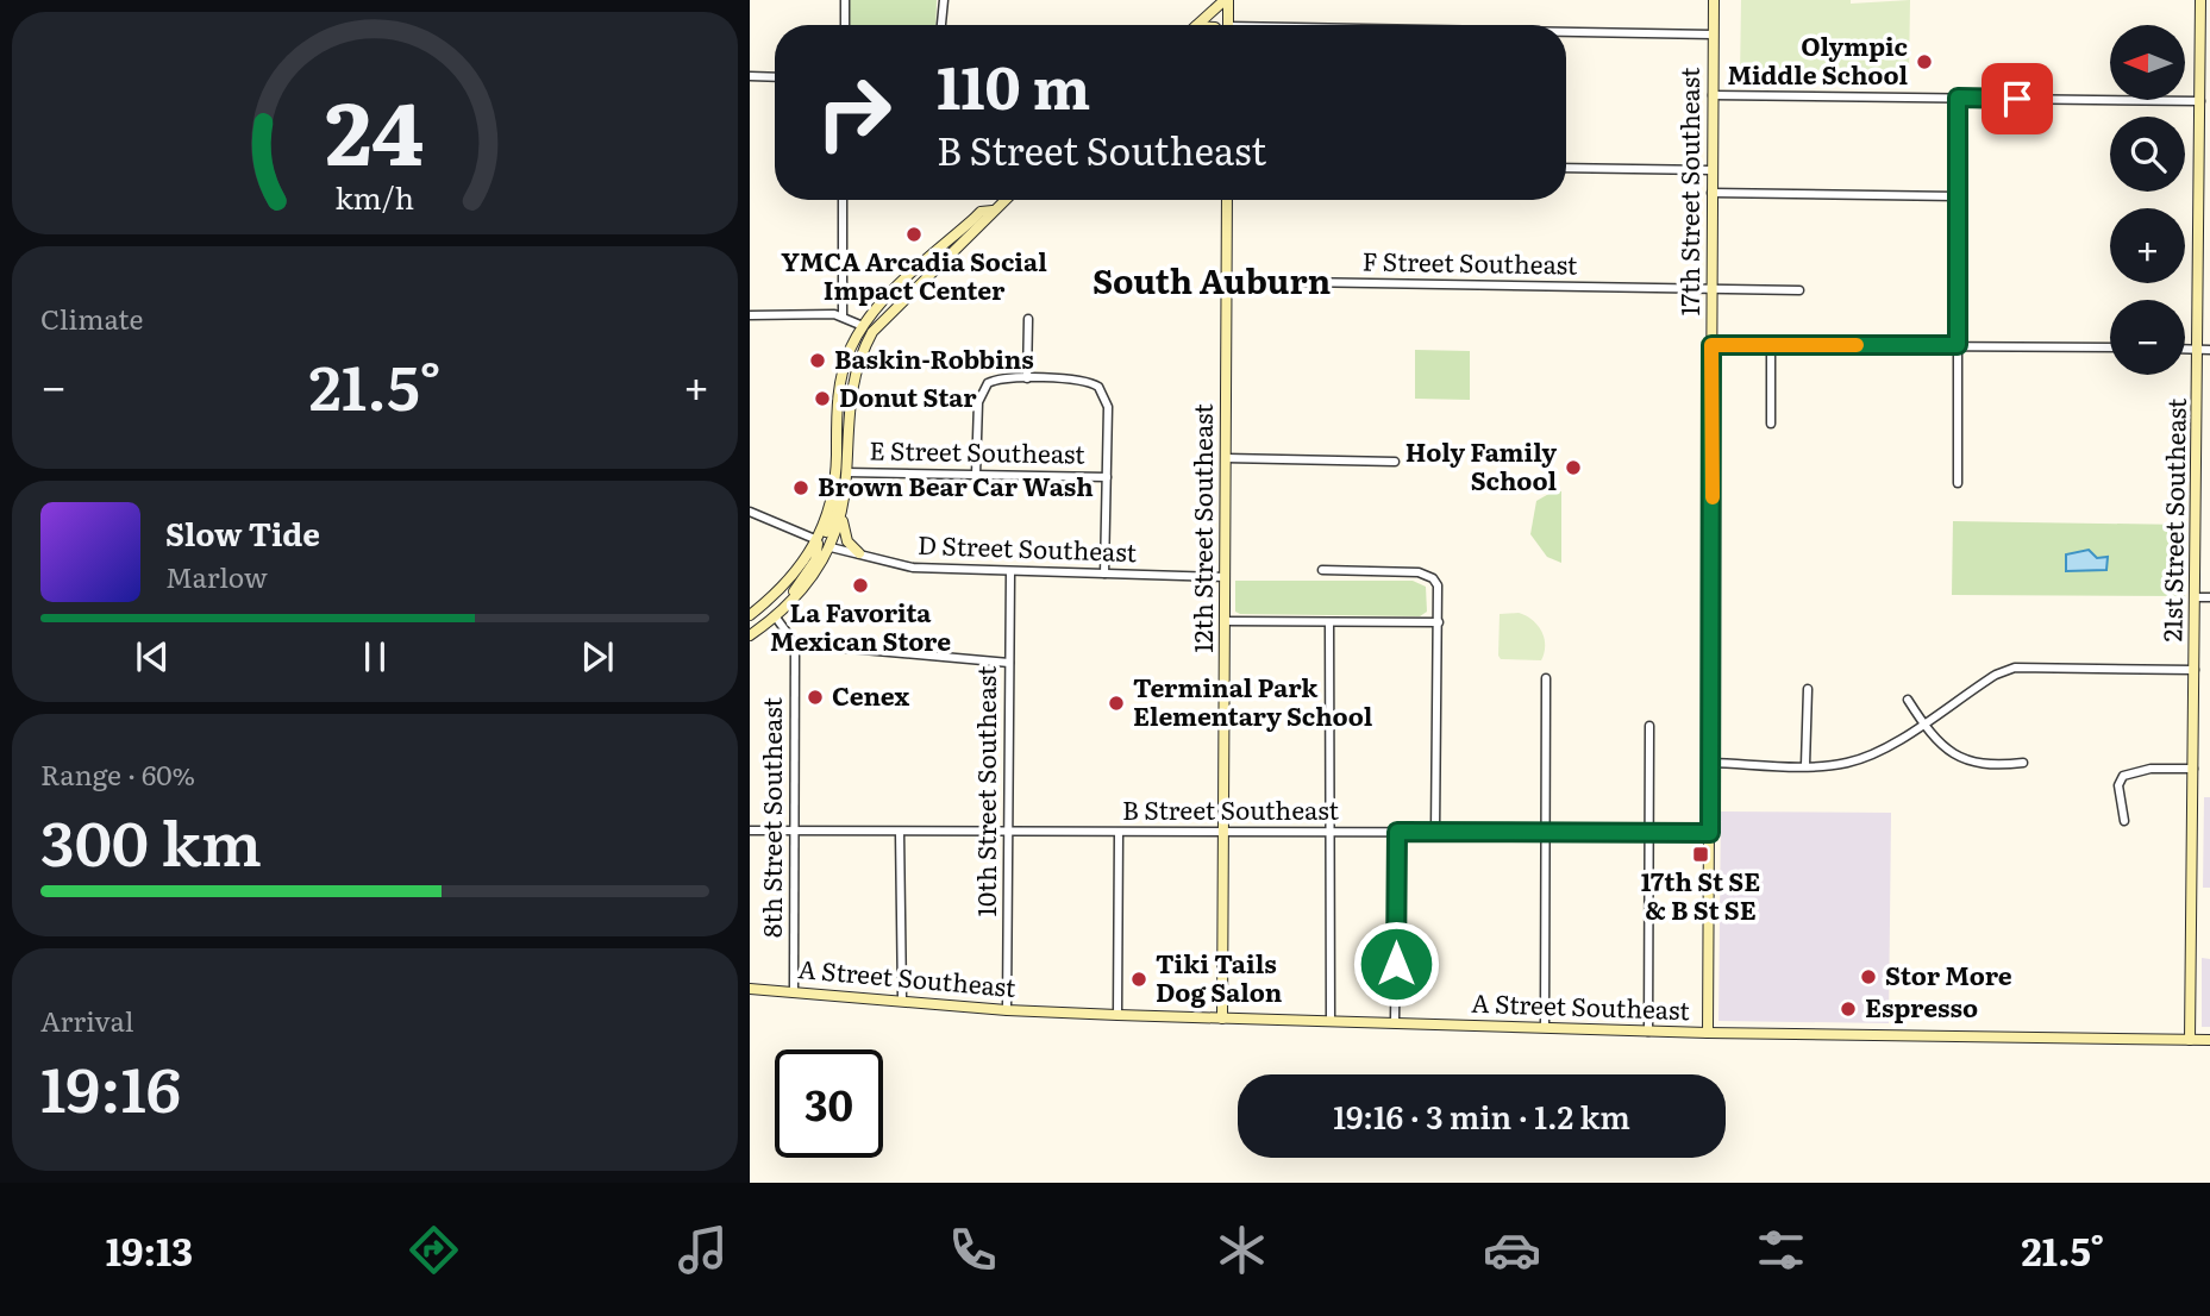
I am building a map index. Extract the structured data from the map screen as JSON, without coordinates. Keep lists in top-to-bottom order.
{
  "streets": {
    "street": [
      "17th Street Southeast",
      "F Street Southeast",
      "E Street Southeast",
      "21st Street Southeast",
      "12th Street Southeast",
      "D Street Southeast",
      "10th Street Southeast",
      "B Street Southeast",
      "8th Street Southeast",
      "A Street Southeast"
    ]
  },
  "crossings": [
    ["17th Street Southeast", "F Street Southeast"],
    ["17th Street Southeast", "B Street Southeast"],
    ["17th Street Southeast", "A Street Southeast"],
    ["F Street Southeast", "12th Street Southeast"],
    ["21st Street Southeast", "A Street Southeast"],
    ["12th Street Southeast", "D Street Southeast"],
    ["12th Street Southeast", "B Street Southeast"],
    ["12th Street Southeast", "A Street Southeast"],
    ["D Street Southeast", "10th Street Southeast"],
    ["10th Street Southeast", "B Street Southeast"],
    ["10th Street Southeast", "A Street Southeast"],
    ["B Street Southeast", "8th Street Southeast"],
    ["8th Street Southeast", "A Street Southeast"]
  ],
  "districts": ["South Auburn"],
  "places": {
    "other": [
      "Olympic Middle School",
      "YMCA Arcadia Social Impact Center",
      "Baskin-Robbins",
      "Donut Star",
      "Holy Family School",
      "Brown Bear Car Wash",
      "La Favorita Mexican Store",
      "Cenex",
      "Terminal Park Elementary School",
      "Stor More",
      "Tiki Tails Dog Salon",
      "Espresso"
    ],
    "transit": ["17th St SE & B St SE"]
  },
  "north": "left",
  "page": {
    "map_buttons": ["+", "−"],
    "turn": ["110 m", "B Street Southeast"],
    "tile": [
      "Climate",
      ["Range · 60%", "300 km"],
      ["Arrival", "19:16"]
    ],
    "heat": ["−", "21.5°", "+"],
    "song": ["Slow Tide", "Marlow"],
    "limit": "30",
    "trip": "19:16 · 3 min · 1.2 km",
    "tabs": ["19:13", "21.5°"],
    "gauge": ["24", "km/h"]
  }
}
